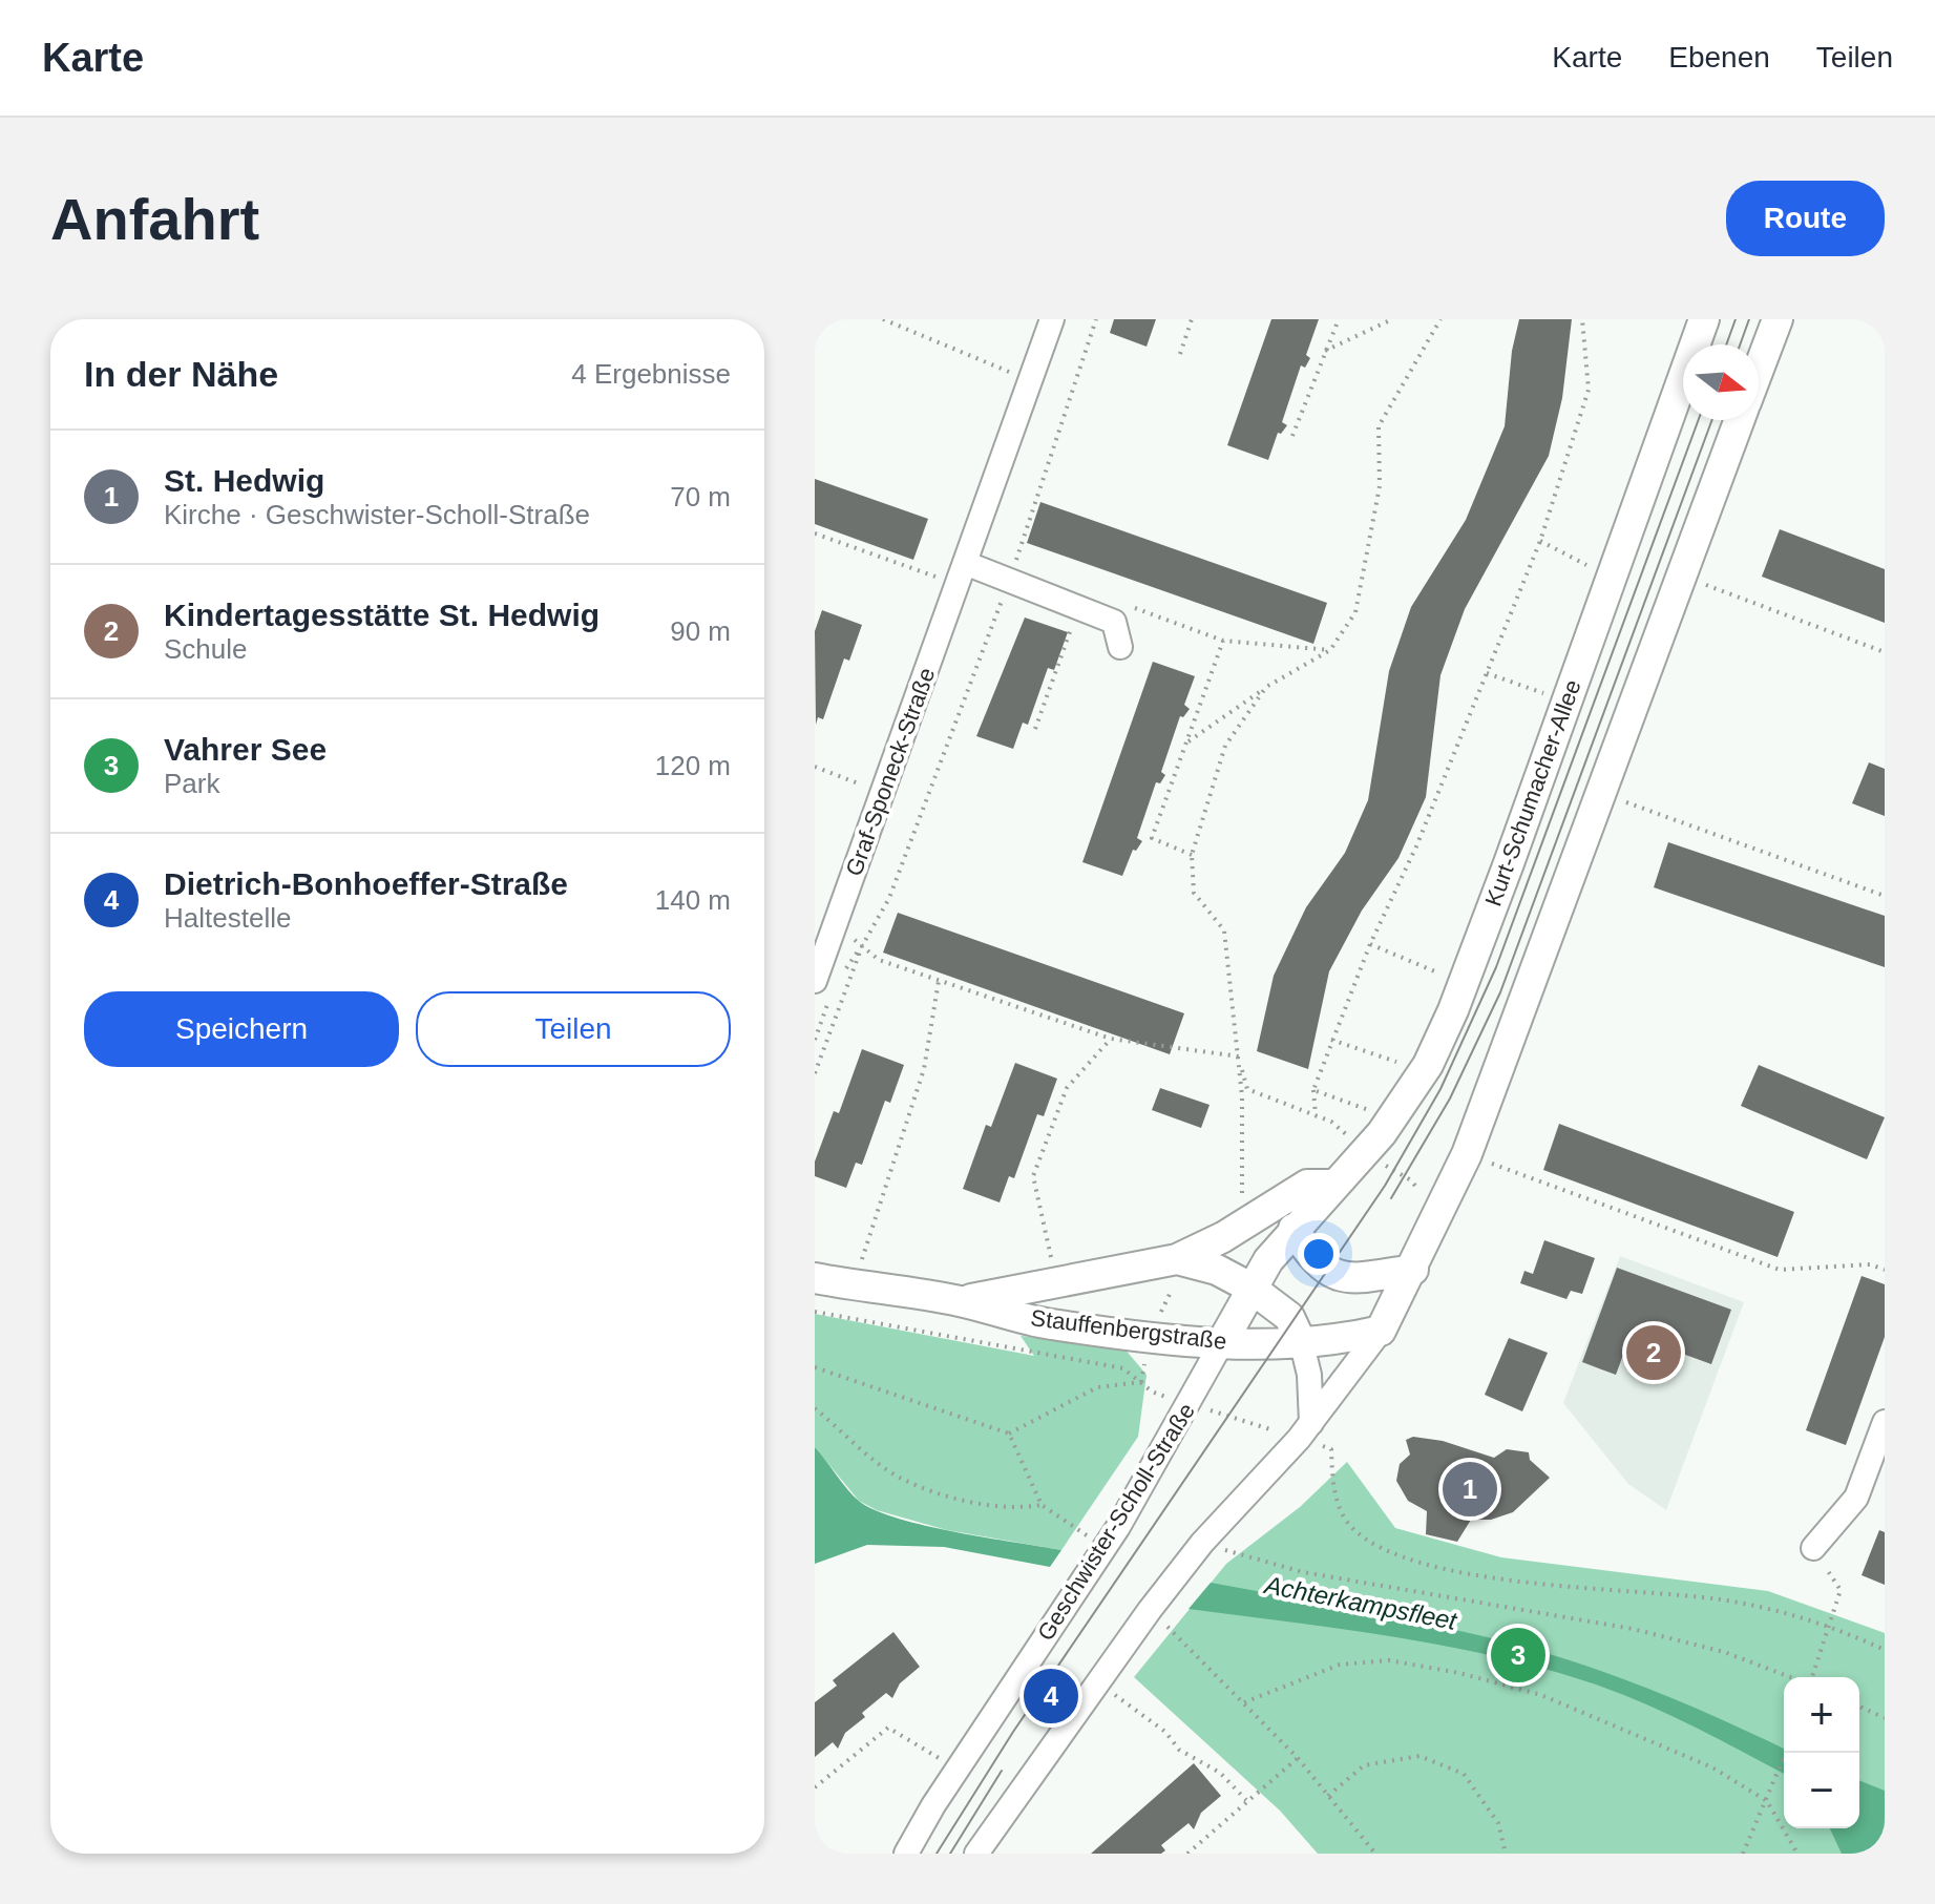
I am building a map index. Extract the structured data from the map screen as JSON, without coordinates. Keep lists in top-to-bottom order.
{
  "streets": {
    "street": [
      "Graf-Sponeck-Straße",
      "Kurt-Schumacher-Allee",
      "Stauffenbergstraße",
      "Geschwister-Scholl-Straße"
    ]
  },
  "crossings": [
    ["Kurt-Schumacher-Allee", "Stauffenbergstraße"],
    ["Kurt-Schumacher-Allee", "Geschwister-Scholl-Straße"],
    ["Stauffenbergstraße", "Geschwister-Scholl-Straße"]
  ],
  "water": ["Achterkampsfleet"],
  "north": "right",
  "page": {
    "header": "Karte",
    "nav": ["Karte", "Ebenen", "Teilen"],
    "buttons": [
      "Route",
      ["Speichern", "Teilen"]
    ],
    "title": "Anfahrt",
    "heading": ["In der Nähe", "4 Ergebnisse"],
    "list": [
      {
        "mark": "1",
        "name": "St. Hedwig",
        "note": "Kirche · Geschwister-Scholl-Straße",
        "value": "70 m"
      },
      {
        "mark": "2",
        "name": "Kindertagesstätte St. Hedwig",
        "note": "Schule",
        "value": "90 m"
      },
      {
        "mark": "3",
        "name": "Vahrer See",
        "note": "Park",
        "value": "120 m"
      },
      {
        "mark": "4",
        "name": "Dietrich-Bonhoeffer-Straße",
        "note": "Haltestelle",
        "value": "140 m"
      }
    ],
    "pins": [
      "2",
      "1",
      "3",
      "4"
    ],
    "map_buttons": ["+", "−"]
  }
}
